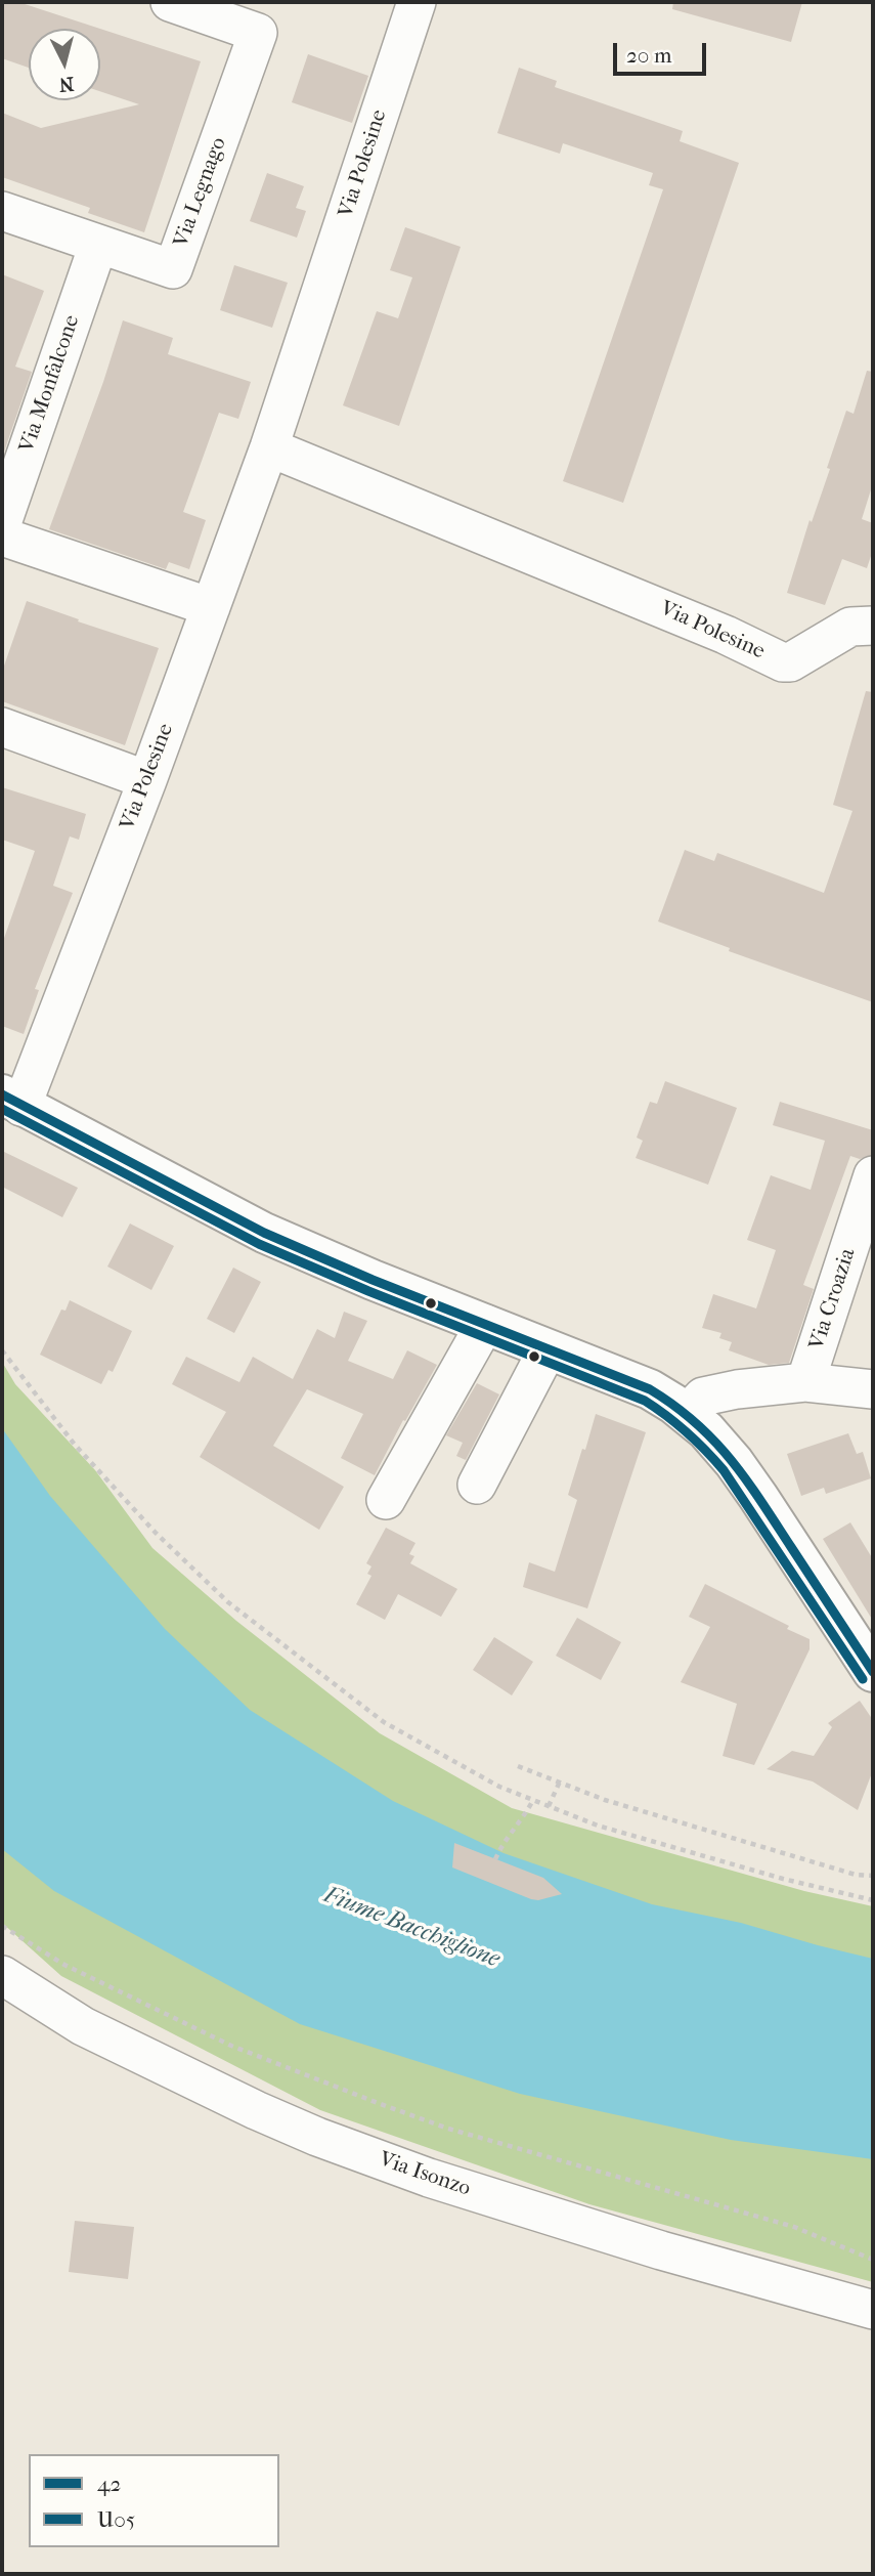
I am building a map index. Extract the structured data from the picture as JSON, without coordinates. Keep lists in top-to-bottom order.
{
  "streets": {
    "street": [
      "Via Polesine",
      "Via Legnago",
      "Via Monfalcone",
      "Via Croazia",
      "Via Isonzo"
    ]
  },
  "crossings": [
    ["Via Legnago", "Via Monfalcone"]
  ],
  "water": ["Fiume Bacchiglione"],
  "lines": ["transit line 42", "transit line U05"],
  "legend": ["42", "U05"],
  "scale_bar": "20 m",
  "north": "bottom"
}
